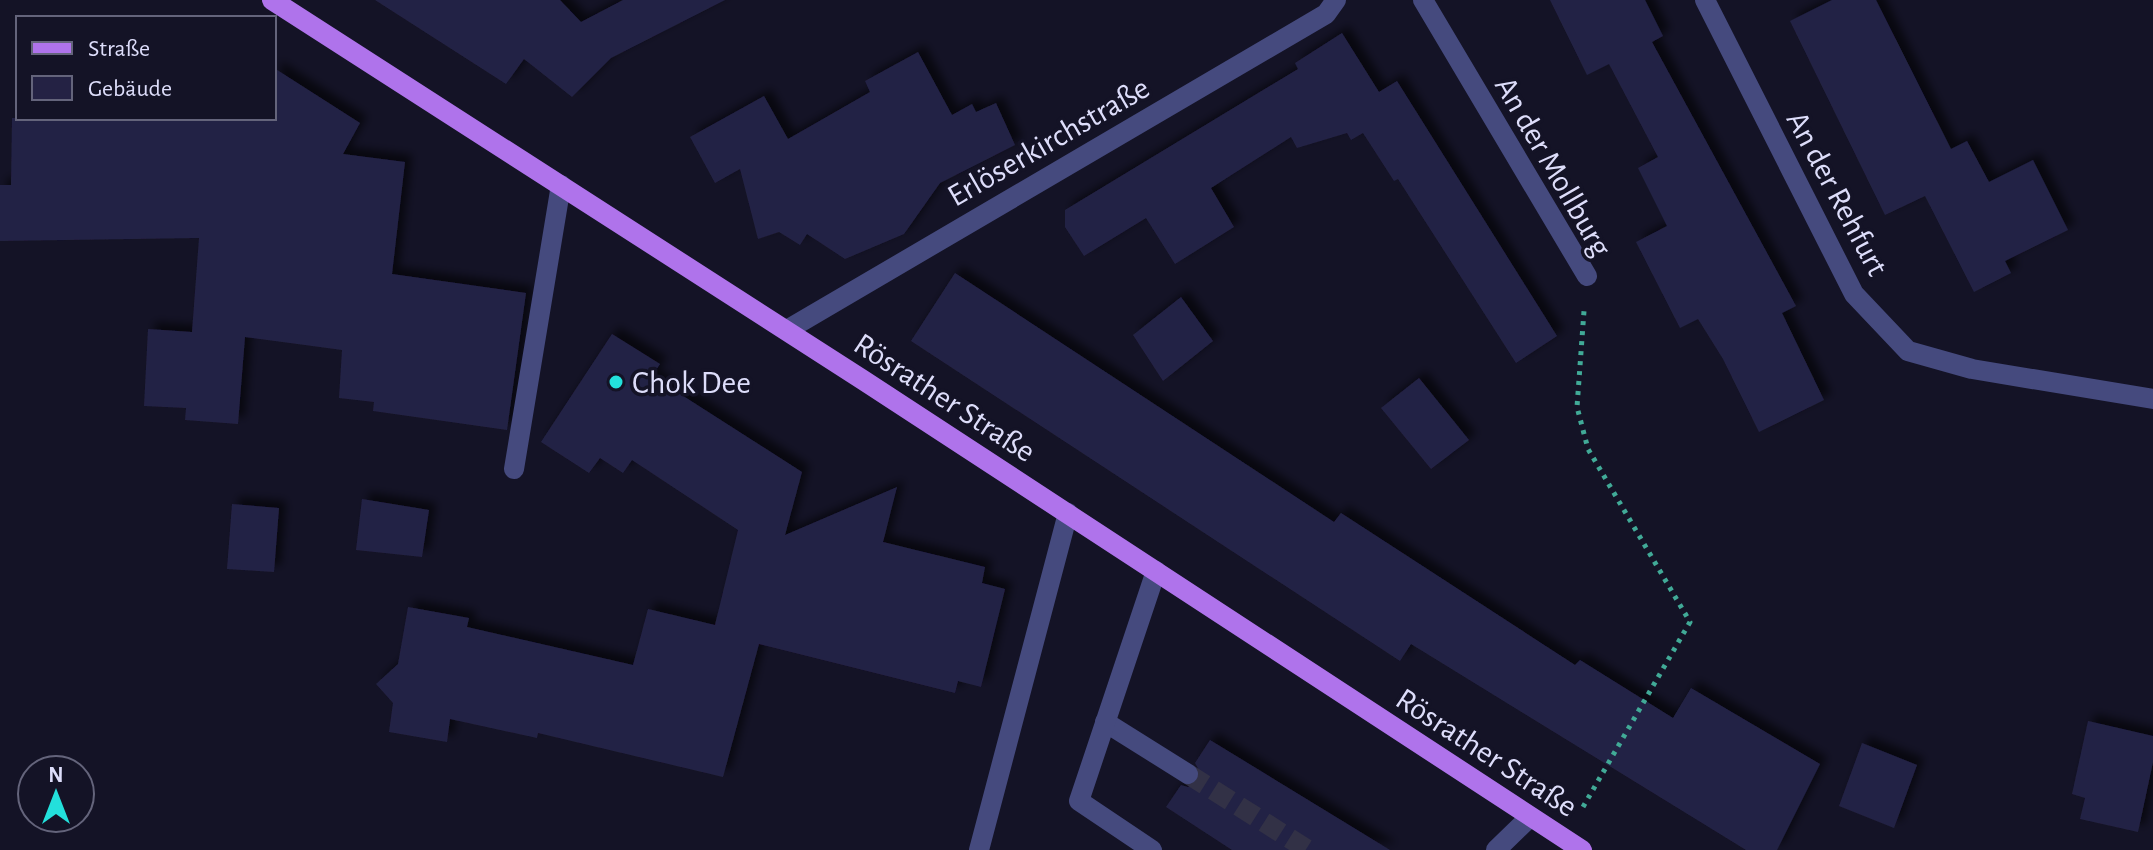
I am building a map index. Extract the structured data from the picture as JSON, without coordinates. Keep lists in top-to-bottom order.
{
  "streets": {
    "main road": ["Rösrather Straße"],
    "street": ["Erlöserkirchstraße", "An der Mollburg", "An der Rehfurt"]
  },
  "crossings": [
    ["Erlöserkirchstraße", "Rösrather Straße"],
    ["An der Mollburg", "Rösrather Straße"]
  ],
  "places": ["Chok Dee"],
  "legend": ["Straße", "Gebäude"],
  "north": "top"
}
